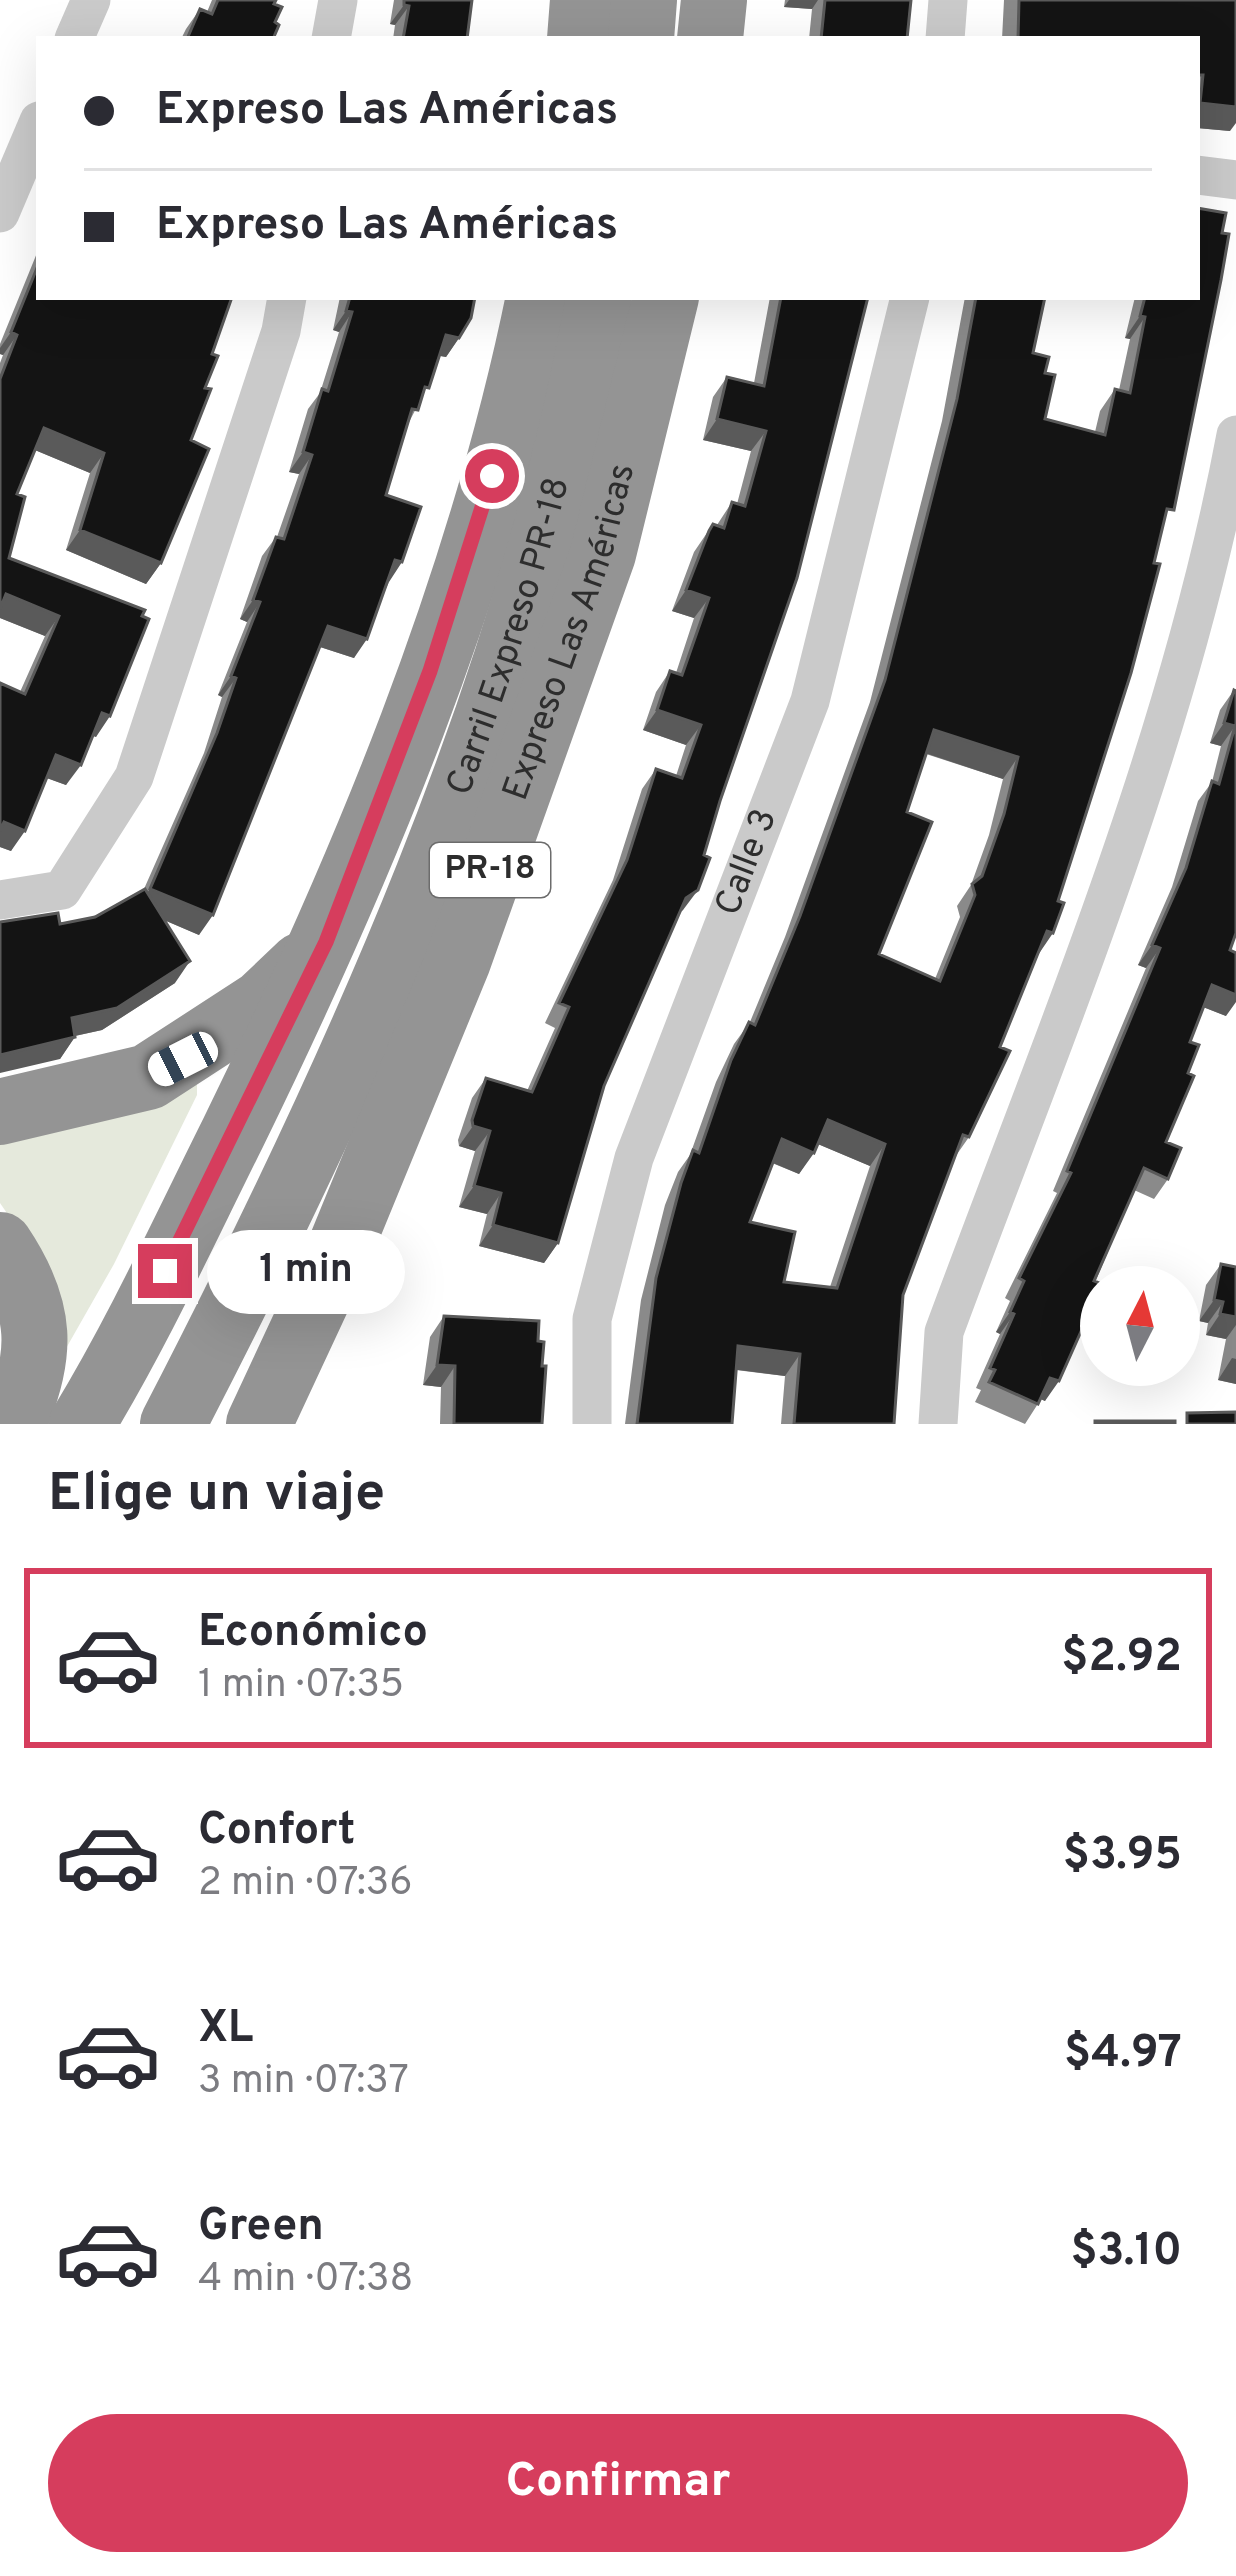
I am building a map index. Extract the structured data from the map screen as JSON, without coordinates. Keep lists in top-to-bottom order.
{
  "streets": {
    "highway": ["Expreso Las Américas", "Carril Expreso PR-18", "PR-18"],
    "street": ["Calle 3"]
  },
  "north": "top",
  "page": {
    "banner": ["Expreso Las Américas", "Expreso Las Américas"],
    "bubble": "1 min",
    "heading": "Elige un viaje",
    "list": [
      {
        "name": "Económico",
        "note": "1 min · 07:35",
        "value": "$2.92"
      },
      {
        "name": "Confort",
        "note": "2 min · 07:36",
        "value": "$3.95"
      },
      {
        "name": "XL",
        "note": "3 min · 07:37",
        "value": "$4.97"
      },
      {
        "name": "Green",
        "note": "4 min · 07:38",
        "value": "$3.10"
      }
    ],
    "buttons": "Confirmar"
  }
}
